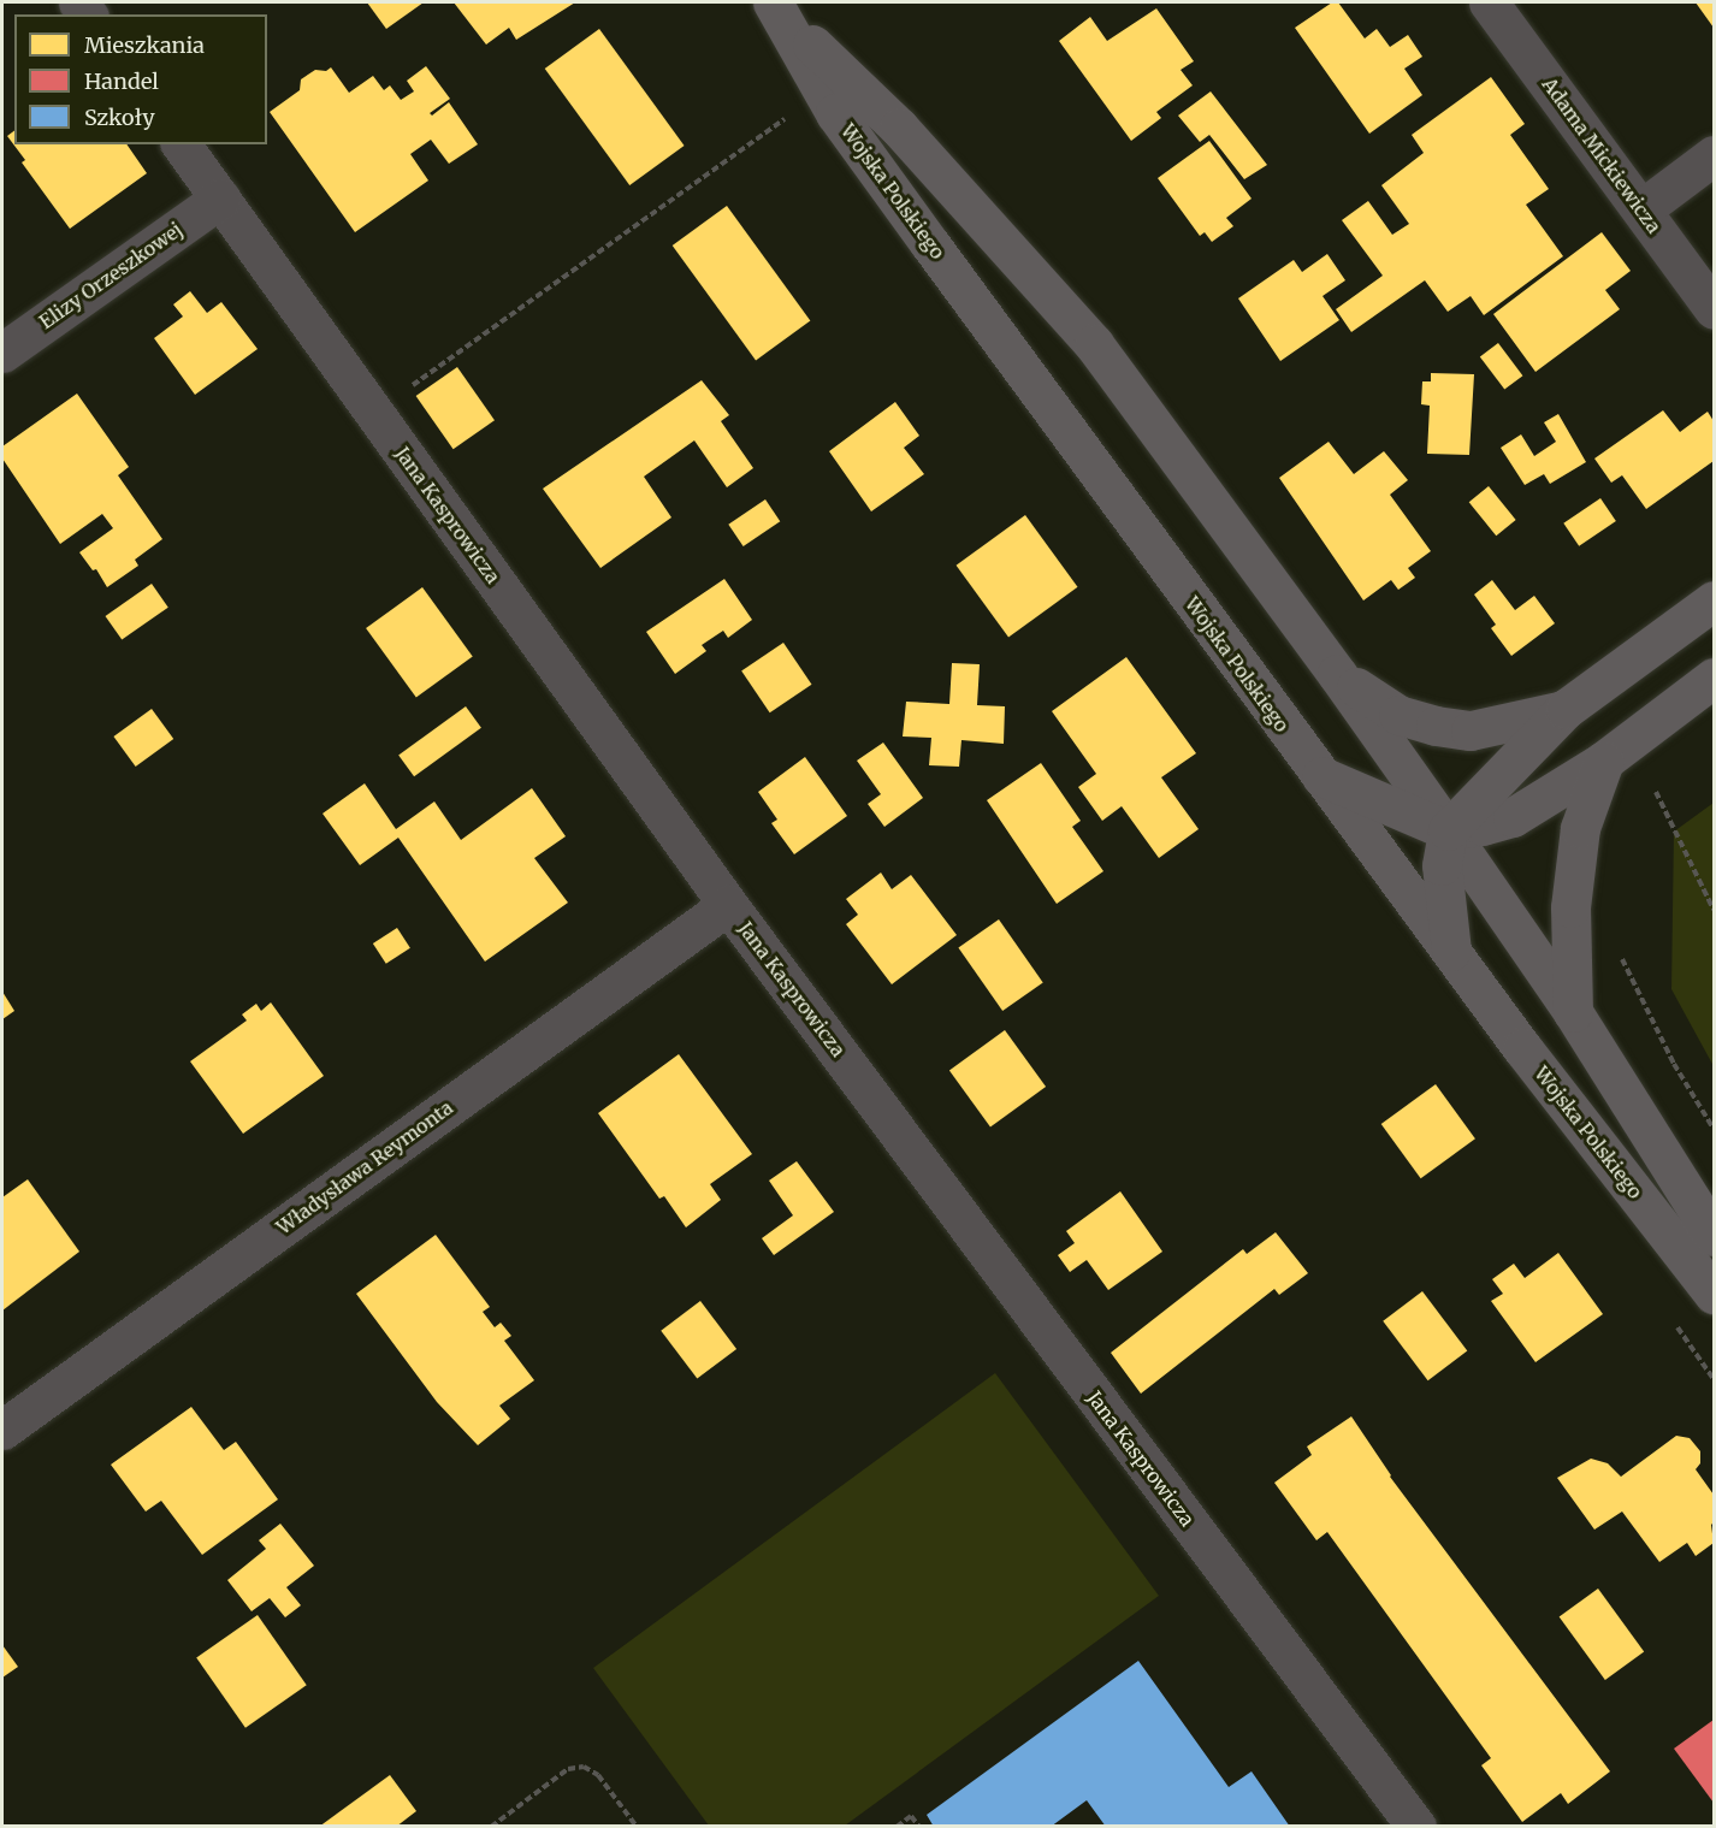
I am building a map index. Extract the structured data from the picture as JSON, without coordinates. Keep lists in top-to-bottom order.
{
  "streets": {
    "street": [
      "Adama Mickiewicza",
      "Wojska Polskiego",
      "Elizy Orzeszkowej",
      "Jana Kasprowicza",
      "Władysława Reymonta"
    ]
  },
  "crossings": [
    ["Elizy Orzeszkowej", "Jana Kasprowicza"],
    ["Jana Kasprowicza", "Władysława Reymonta"]
  ],
  "legend": ["Mieszkania", "Handel", "Szkoły"]
}
